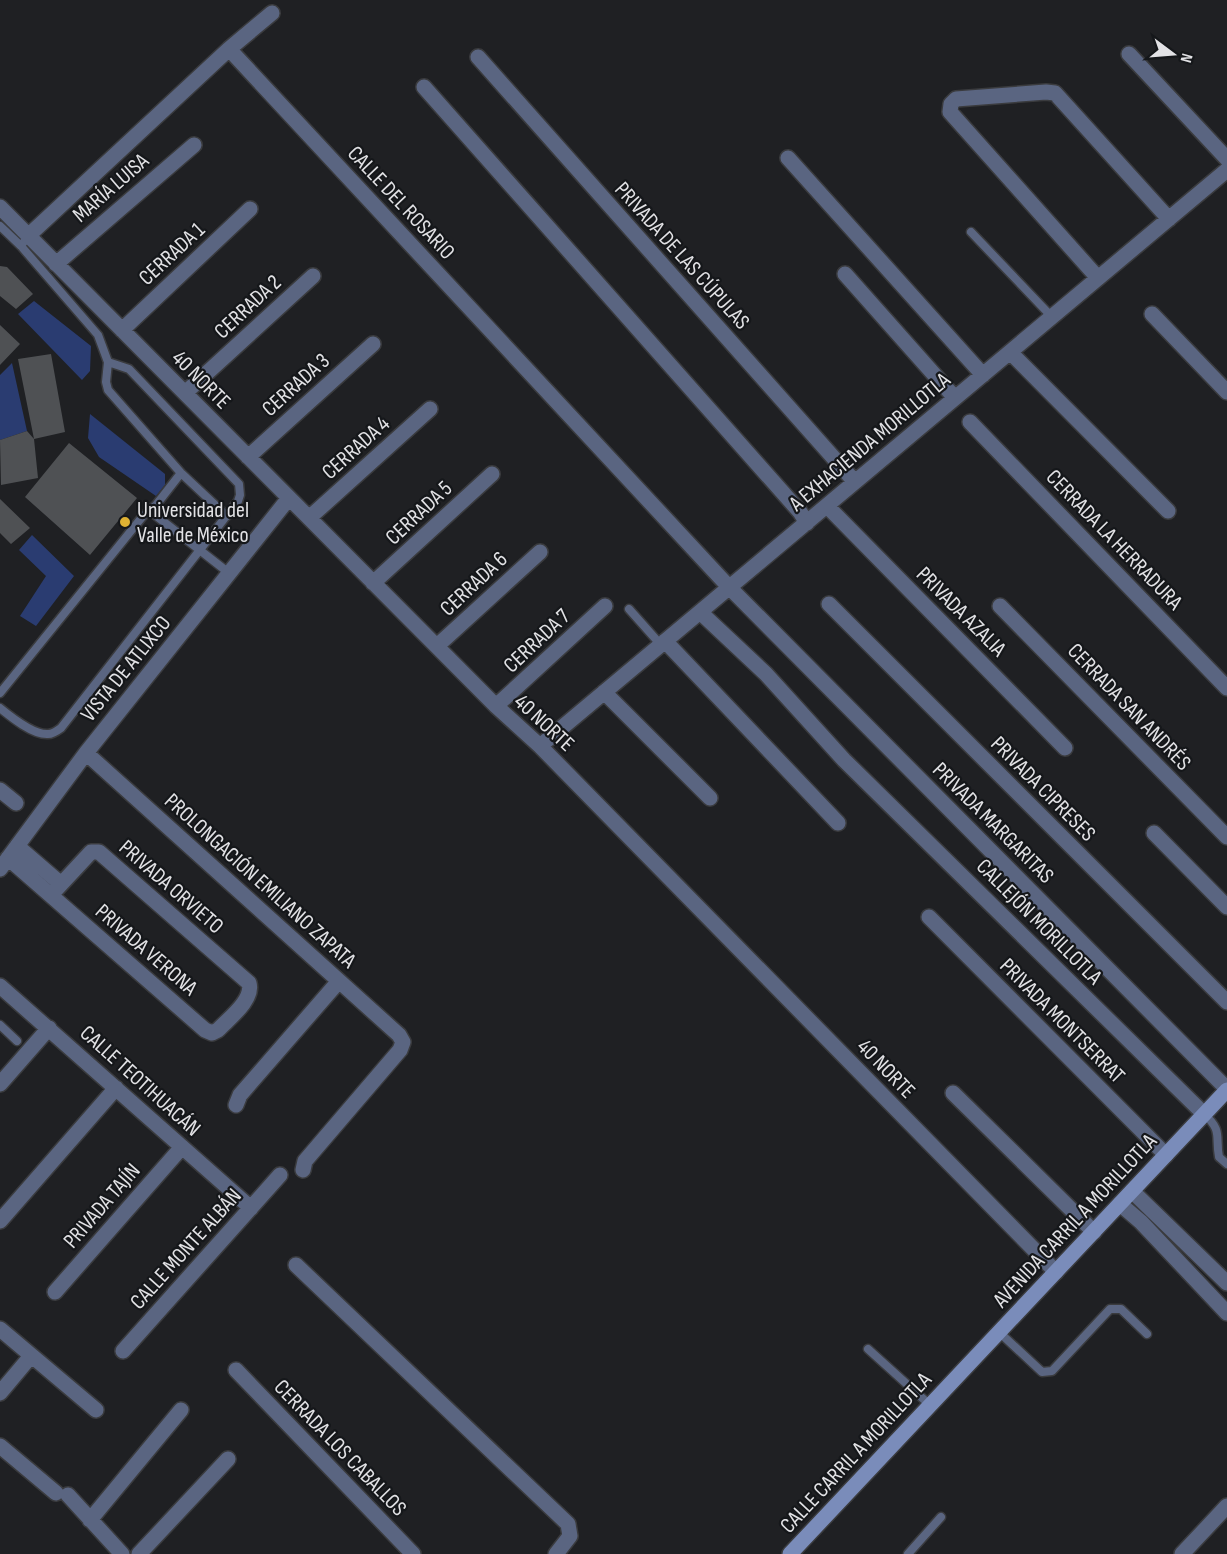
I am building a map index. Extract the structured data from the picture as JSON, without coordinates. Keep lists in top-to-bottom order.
{
  "streets": {
    "street": [
      "MARÍA LUISA",
      "CALLE DEL ROSARIO",
      "CERRADA 1",
      "PRIVADA DE LAS CÚPULAS",
      "CERRADA 2",
      "40 NORTE",
      "CERRADA 3",
      "A EXHACIENDA MORILLOTLA",
      "CERRADA 4",
      "CERRADA 5",
      "CERRADA LA HERRADURA",
      "CERRADA 6",
      "PRIVADA AZALIA",
      "CERRADA 7",
      "VISTA DE ATLIXCO",
      "CERRADA SAN ANDRÉS",
      "PRIVADA CIPRESES",
      "PRIVADA MARGARITAS",
      "PROLONGACIÓN EMILIANO ZAPATA",
      "PRIVADA ORVIETO",
      "CALLEJÓN MORILLOTLA",
      "PRIVADA VERONA",
      "PRIVADA MONTSERRAT",
      "CALLE TEOTIHUACÁN",
      "PRIVADA TAJÍN",
      "AVENIDA CARRIL A MORILLOTLA",
      "CALLE MONTE ALBÁN",
      "CERRADA LOS CABALLOS",
      "CALLE CARRIL A MORILLOTLA"
    ]
  },
  "crossings": [
    ["MARÍA LUISA", "40 NORTE"],
    ["CALLE DEL ROSARIO", "A EXHACIENDA MORILLOTLA"],
    ["CALLE DEL ROSARIO", "PRIVADA MARGARITAS"],
    ["CERRADA 1", "40 NORTE"],
    ["PRIVADA DE LAS CÚPULAS", "A EXHACIENDA MORILLOTLA"],
    ["CERRADA 2", "40 NORTE"],
    ["40 NORTE", "CERRADA 3"],
    ["40 NORTE", "A EXHACIENDA MORILLOTLA"],
    ["40 NORTE", "CERRADA 4"],
    ["40 NORTE", "CERRADA 5"],
    ["40 NORTE", "CERRADA 6"],
    ["40 NORTE", "CERRADA 7"],
    ["40 NORTE", "VISTA DE ATLIXCO"],
    ["40 NORTE", "AVENIDA CARRIL A MORILLOTLA"],
    ["A EXHACIENDA MORILLOTLA", "PRIVADA AZALIA"],
    ["A EXHACIENDA MORILLOTLA", "PRIVADA MARGARITAS"],
    ["A EXHACIENDA MORILLOTLA", "CALLEJÓN MORILLOTLA"],
    ["VISTA DE ATLIXCO", "PROLONGACIÓN EMILIANO ZAPATA"],
    ["VISTA DE ATLIXCO", "PRIVADA VERONA"],
    ["PRIVADA MARGARITAS", "AVENIDA CARRIL A MORILLOTLA"],
    ["PRIVADA ORVIETO", "PRIVADA VERONA"],
    ["CALLEJÓN MORILLOTLA", "AVENIDA CARRIL A MORILLOTLA"],
    ["PRIVADA MONTSERRAT", "AVENIDA CARRIL A MORILLOTLA"],
    ["CALLE TEOTIHUACÁN", "PRIVADA TAJÍN"],
    ["CALLE TEOTIHUACÁN", "CALLE MONTE ALBÁN"],
    ["AVENIDA CARRIL A MORILLOTLA", "CALLE CARRIL A MORILLOTLA"]
  ],
  "places": ["Universidad del Valle de México"],
  "north": "right"
}
